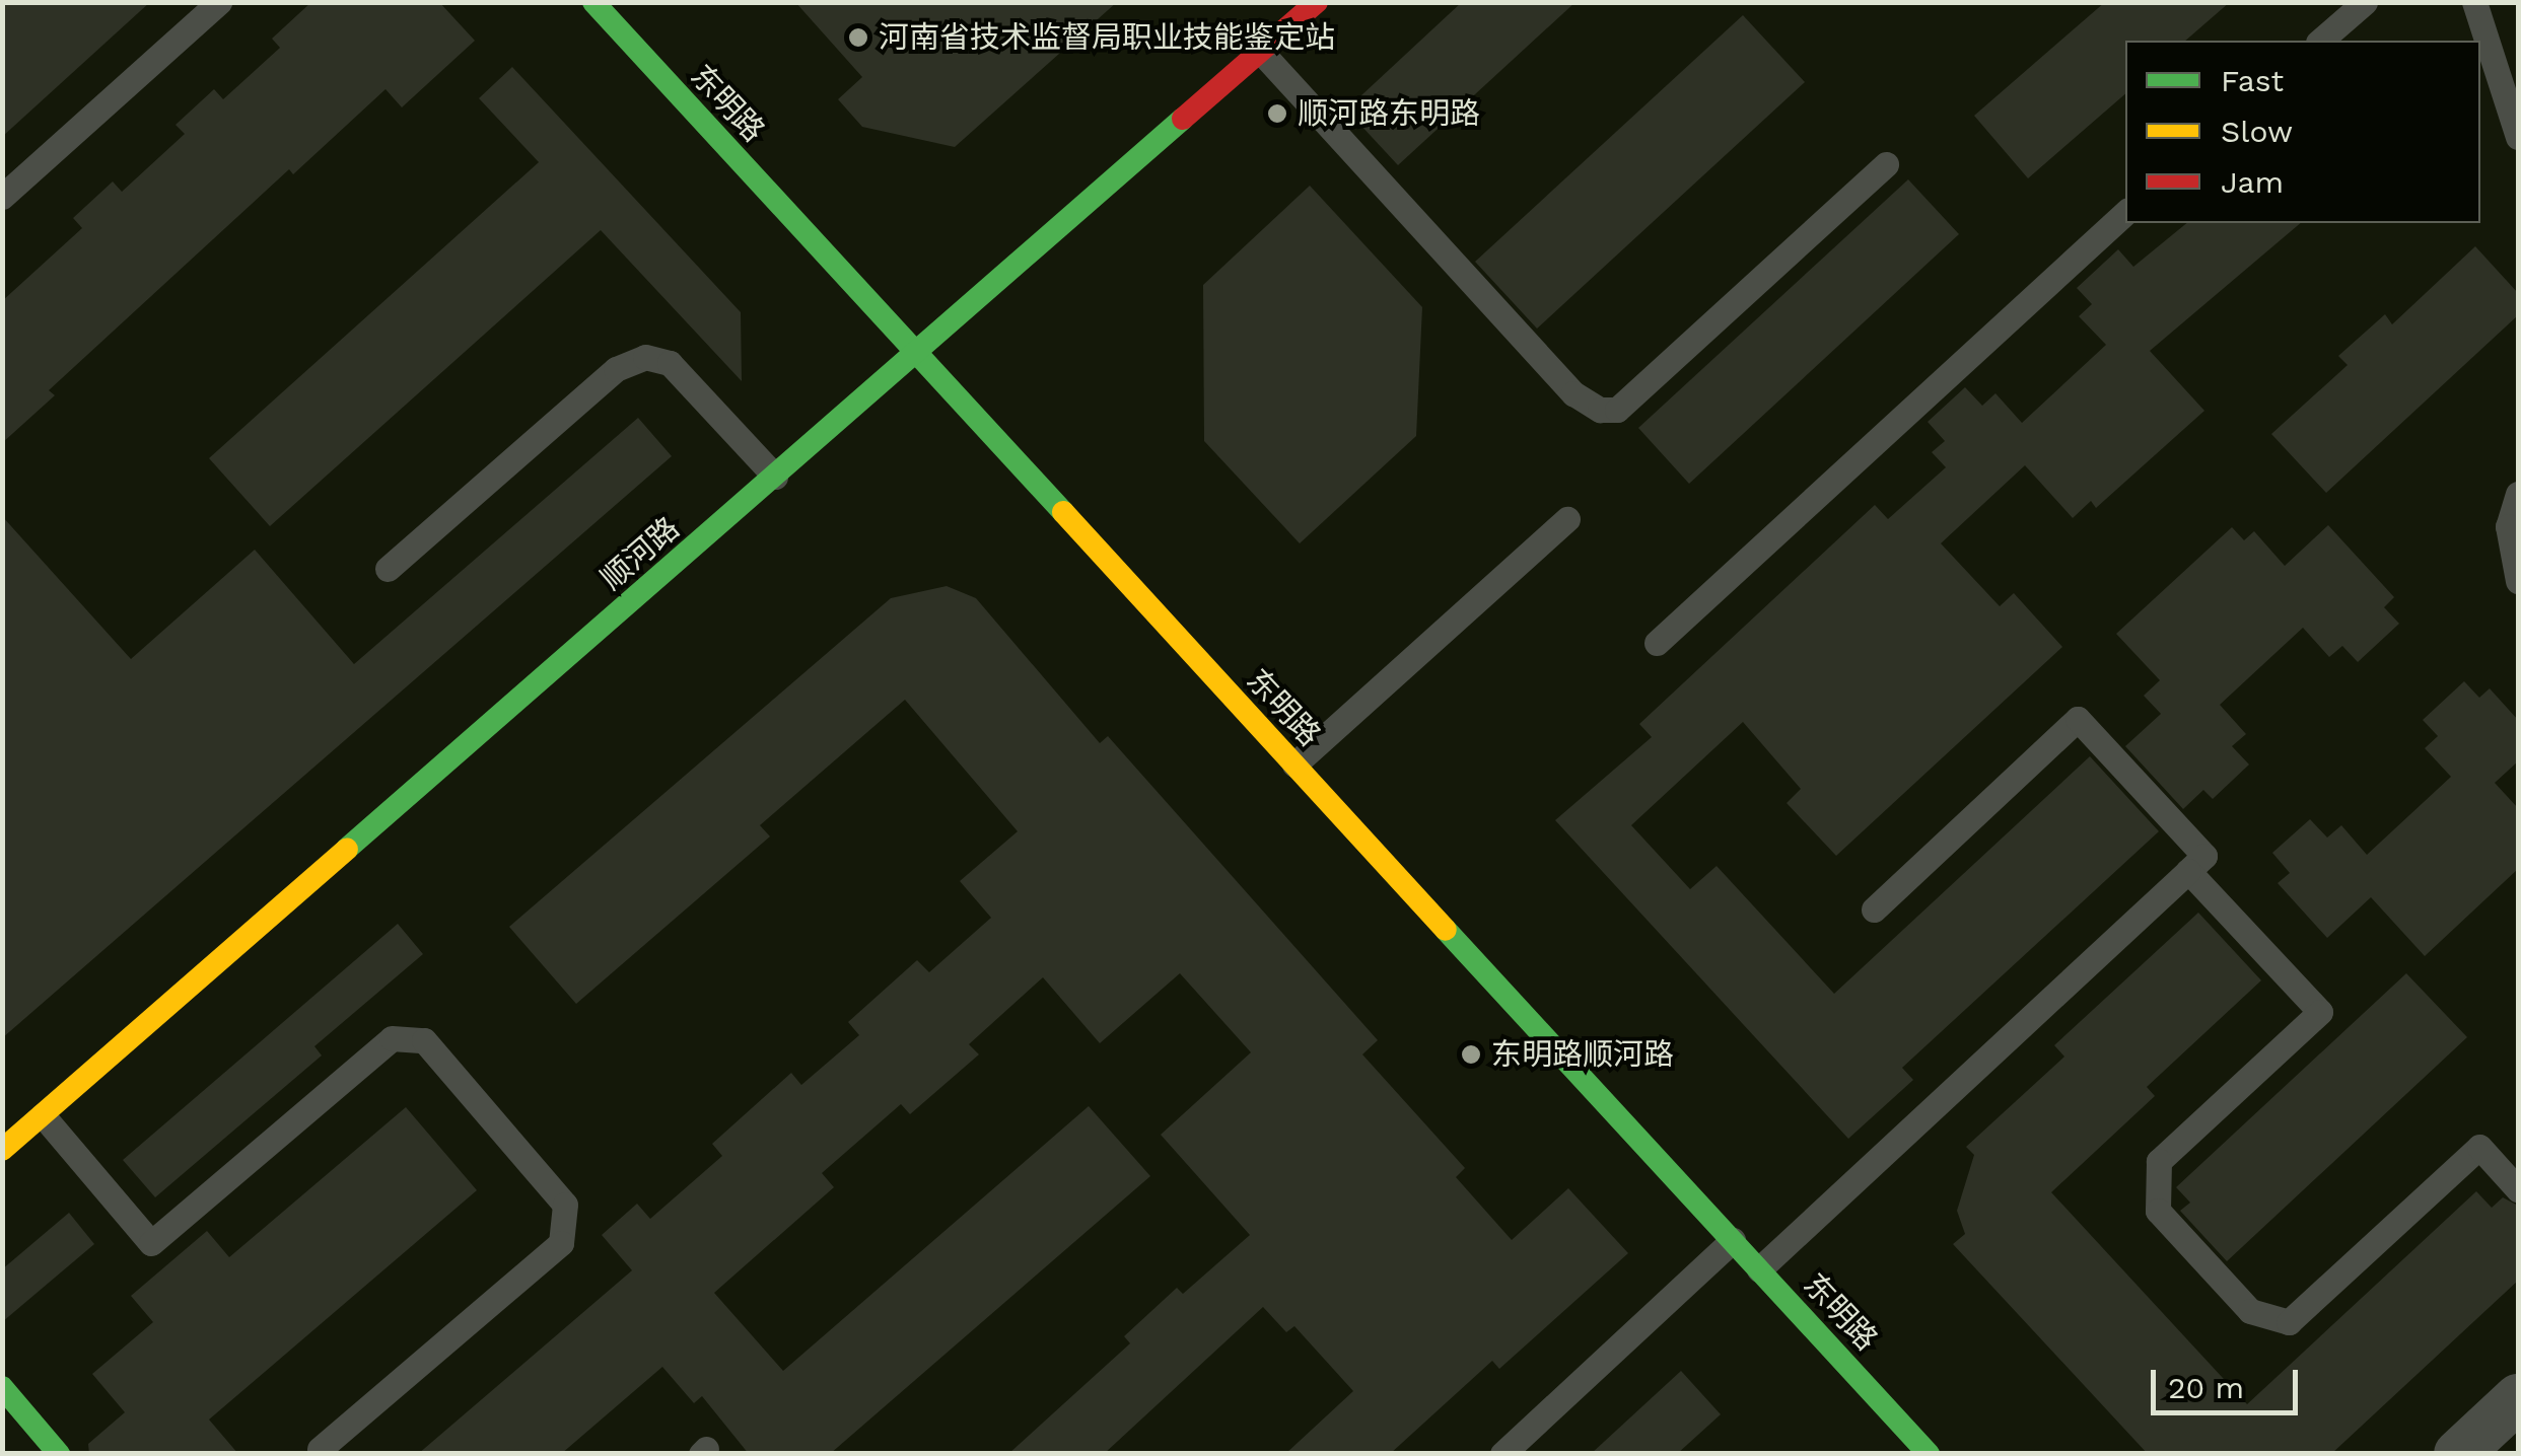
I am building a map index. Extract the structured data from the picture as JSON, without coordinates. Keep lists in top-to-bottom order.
{
  "streets": {
    "street": ["东明路", "顺河路"]
  },
  "crossings": [
    ["东明路", "顺河路"]
  ],
  "places": ["河南省技术监督局职业技能鉴定站", "顺河路东明路", "东明路顺河路"],
  "legend": ["Fast", "Slow", "Jam"],
  "scale_bar": "20 m"
}
